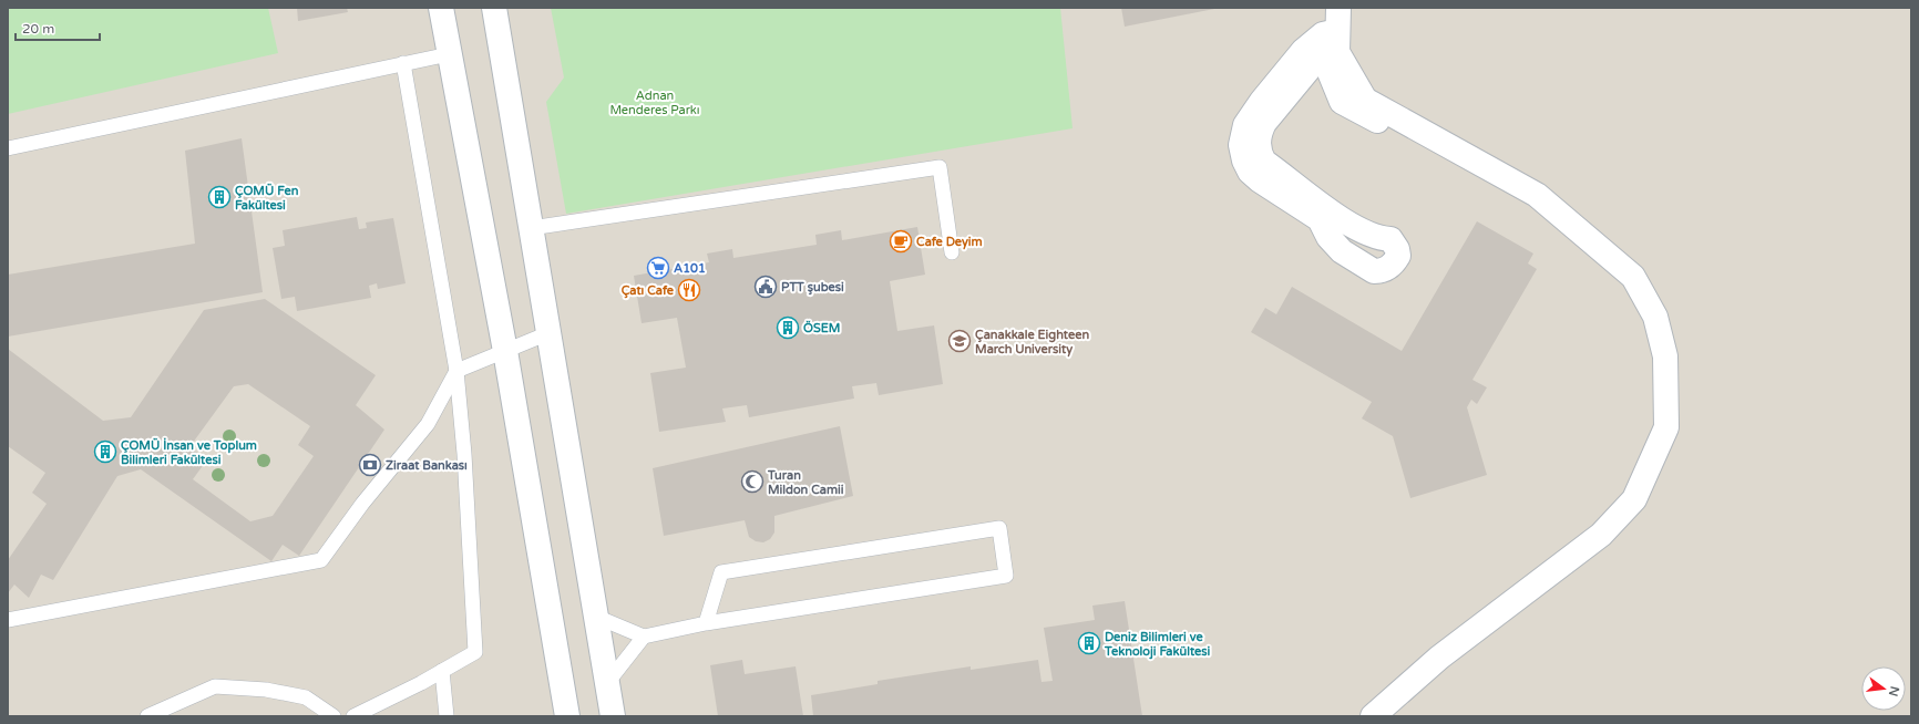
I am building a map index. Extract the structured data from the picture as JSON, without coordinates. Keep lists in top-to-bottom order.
{
  "parks": ["Adnan Menderes Parkı"],
  "places": {
    "building": [
      "ÇOMÜ Fen Fakültesi",
      "ÖSEM",
      "ÇOMÜ İnsan ve Toplum Bilimleri Fakültesi",
      "Deniz Bilimleri ve Teknoloji Fakültesi"
    ],
    "cafe": ["Cafe Deyim"],
    "supermarket": ["A101"],
    "public building": ["PTT şubesi"],
    "restaurant": ["Çatı Cafe"],
    "school or university": ["Çanakkale Eighteen March University"],
    "bank": ["Ziraat Bankası"],
    "mosque": ["Turan Mildon Camii"]
  },
  "scale_bar": "20 m",
  "north": "right"
}
